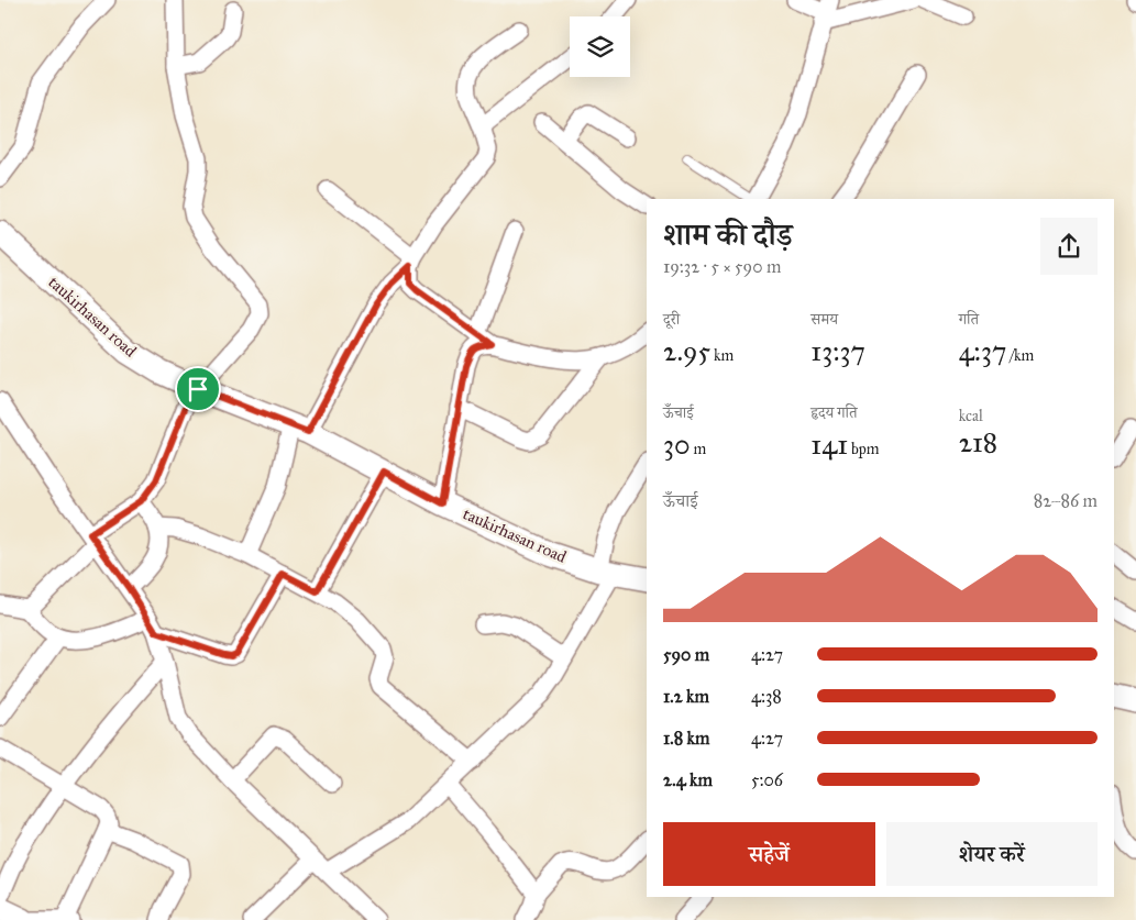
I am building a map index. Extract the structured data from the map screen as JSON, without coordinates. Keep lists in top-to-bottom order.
{
  "streets": {
    "street": ["taukirhasan road"]
  },
  "page": {
    "heading": ["शाम की दौड़", "19:32 · 5 × 590 m"],
    "stats": [
      ["दूरी", "2.95 km"],
      ["समय", "13:37"],
      ["गति", "4:37 /km"],
      ["ऊँचाई", "30 m"],
      ["हृदय गति", "141 bpm"],
      ["kcal", "218"]
    ],
    "chart": ["ऊँचाई", "82–86 m"],
    "list": [
      {
        "name": "590 m",
        "note": "4:27"
      },
      {
        "name": "1.2 km",
        "note": "4:38"
      },
      {
        "name": "1.8 km",
        "note": "4:27"
      },
      {
        "name": "2.4 km",
        "note": "5:06"
      }
    ],
    "buttons": ["सहेजें", "शेयर करें"]
  }
}
